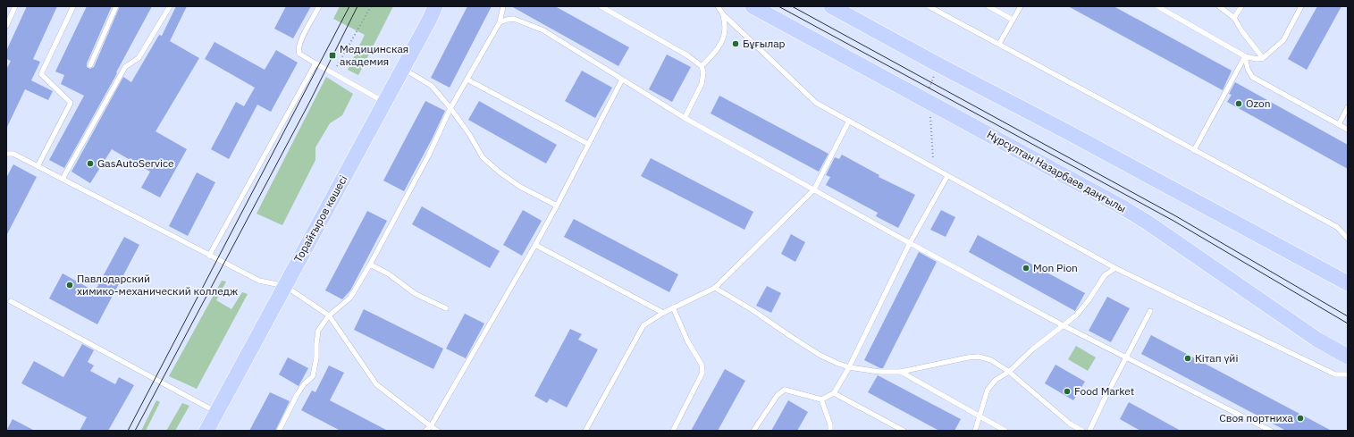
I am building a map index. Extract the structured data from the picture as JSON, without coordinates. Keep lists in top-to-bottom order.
{
  "streets": {
    "main road": ["Нұрсұлтан Назарбаев даңғылы", "Торайғыров көшесі"]
  },
  "places": {
    "other": [
      "Бұғылар",
      "Ozon",
      "GasAutoService",
      "Mon Pion",
      "Павлодарский химико-механический колледж",
      "Кітап үйі",
      "Food Market",
      "Своя портниха"
    ],
    "transit": ["Медицинская академия"]
  }
}
